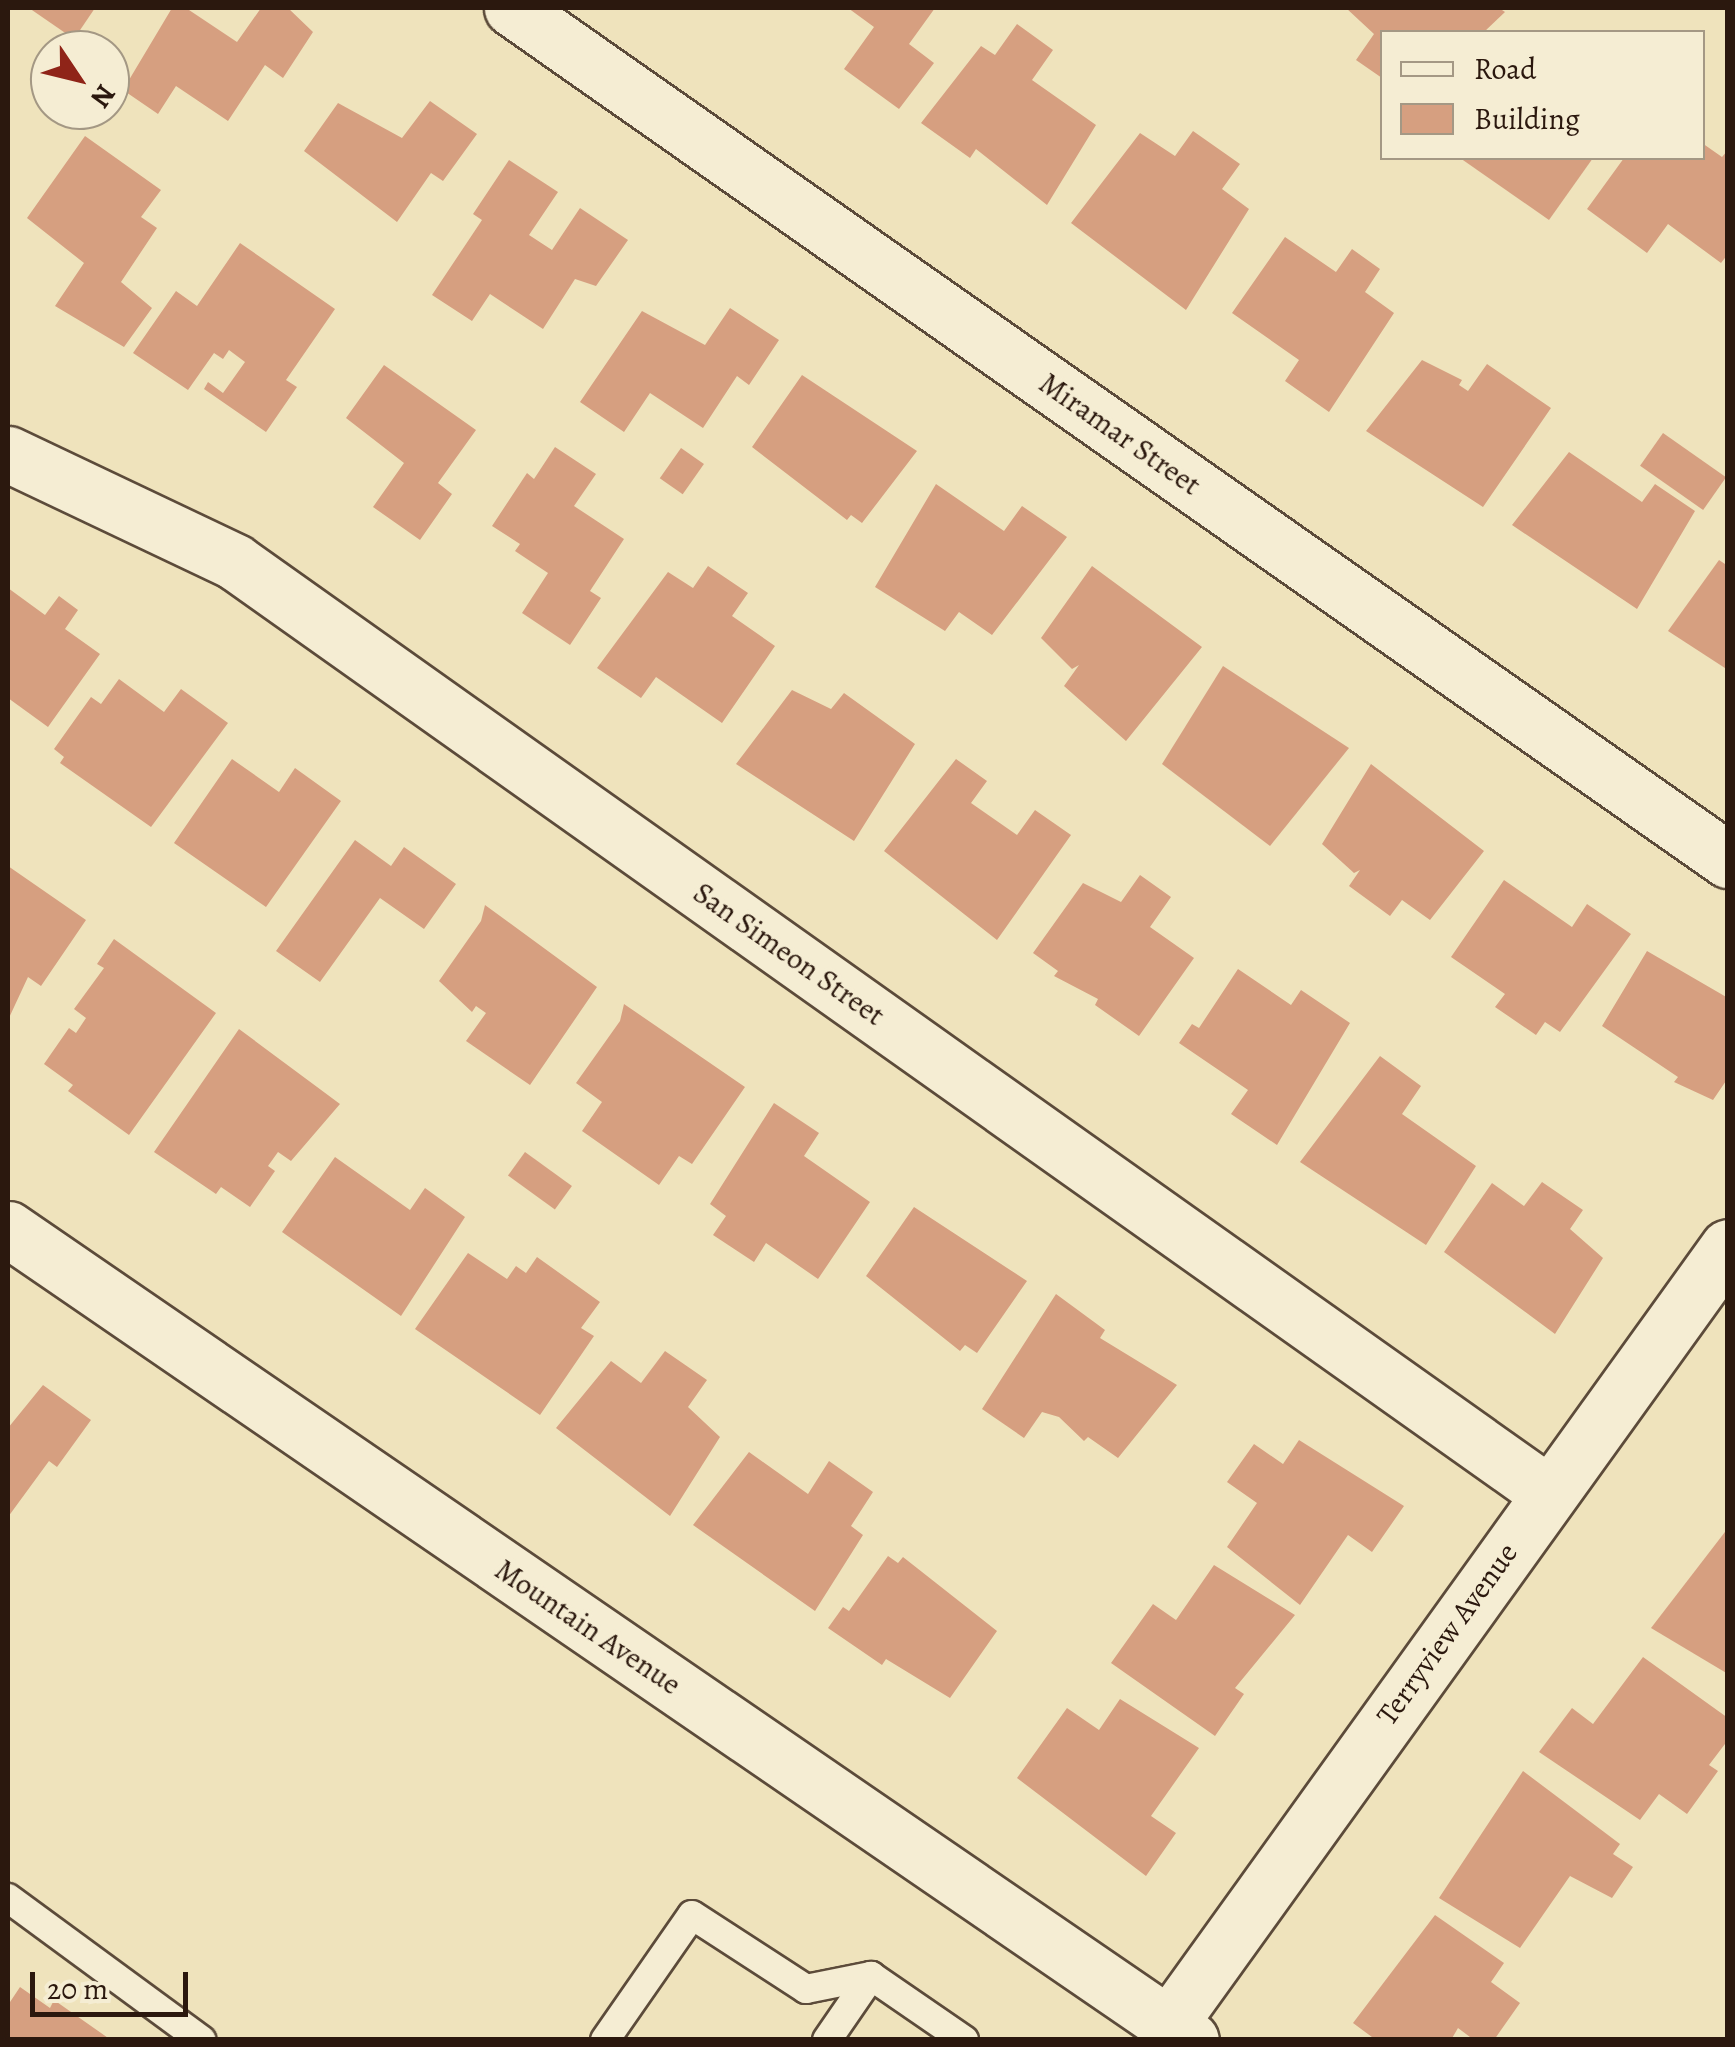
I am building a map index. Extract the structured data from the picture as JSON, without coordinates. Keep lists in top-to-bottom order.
{
  "streets": {
    "street": [
      "Miramar Street",
      "San Simeon Street",
      "Mountain Avenue",
      "Terryview Avenue"
    ]
  },
  "crossings": [
    ["San Simeon Street", "Terryview Avenue"],
    ["Mountain Avenue", "Terryview Avenue"]
  ],
  "legend": ["Road", "Building"],
  "scale_bar": "20 m",
  "north": "bottom right"
}
